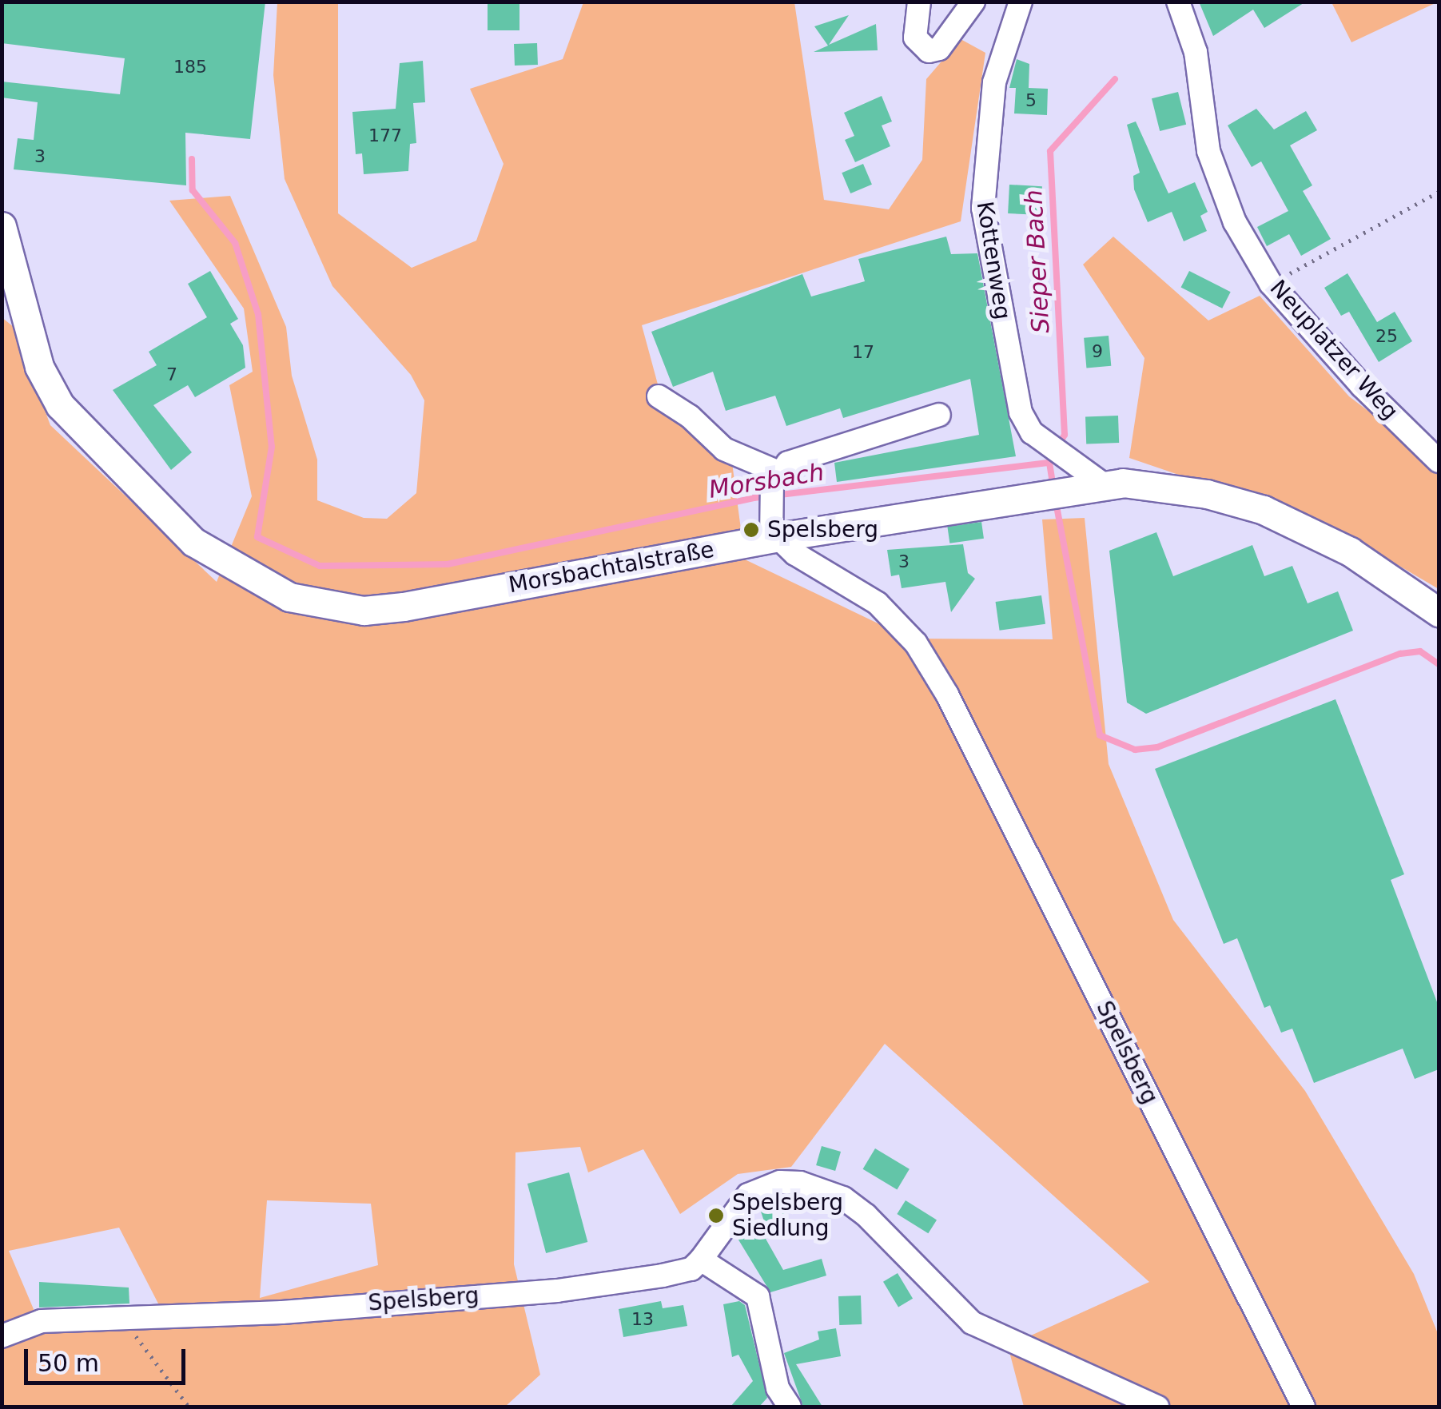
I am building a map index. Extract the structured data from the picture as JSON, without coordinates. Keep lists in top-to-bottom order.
{
  "streets": {
    "main road": ["Morsbachtalstraße"],
    "street": ["Kottenweg", "Neuplatzer Weg", "Spelsberg"]
  },
  "crossings": [
    ["Kottenweg", "Morsbachtalstraße"],
    ["Morsbachtalstraße", "Spelsberg"]
  ],
  "water": ["Sieper Bach", "Morsbach"],
  "places": ["Spelsberg", "Spelsberg Siedlung"],
  "house_numbers": [
    "185",
    "5",
    "177",
    "3",
    "25",
    "9",
    "17",
    "7",
    "3",
    "13"
  ],
  "scale_bar": "50 m"
}
